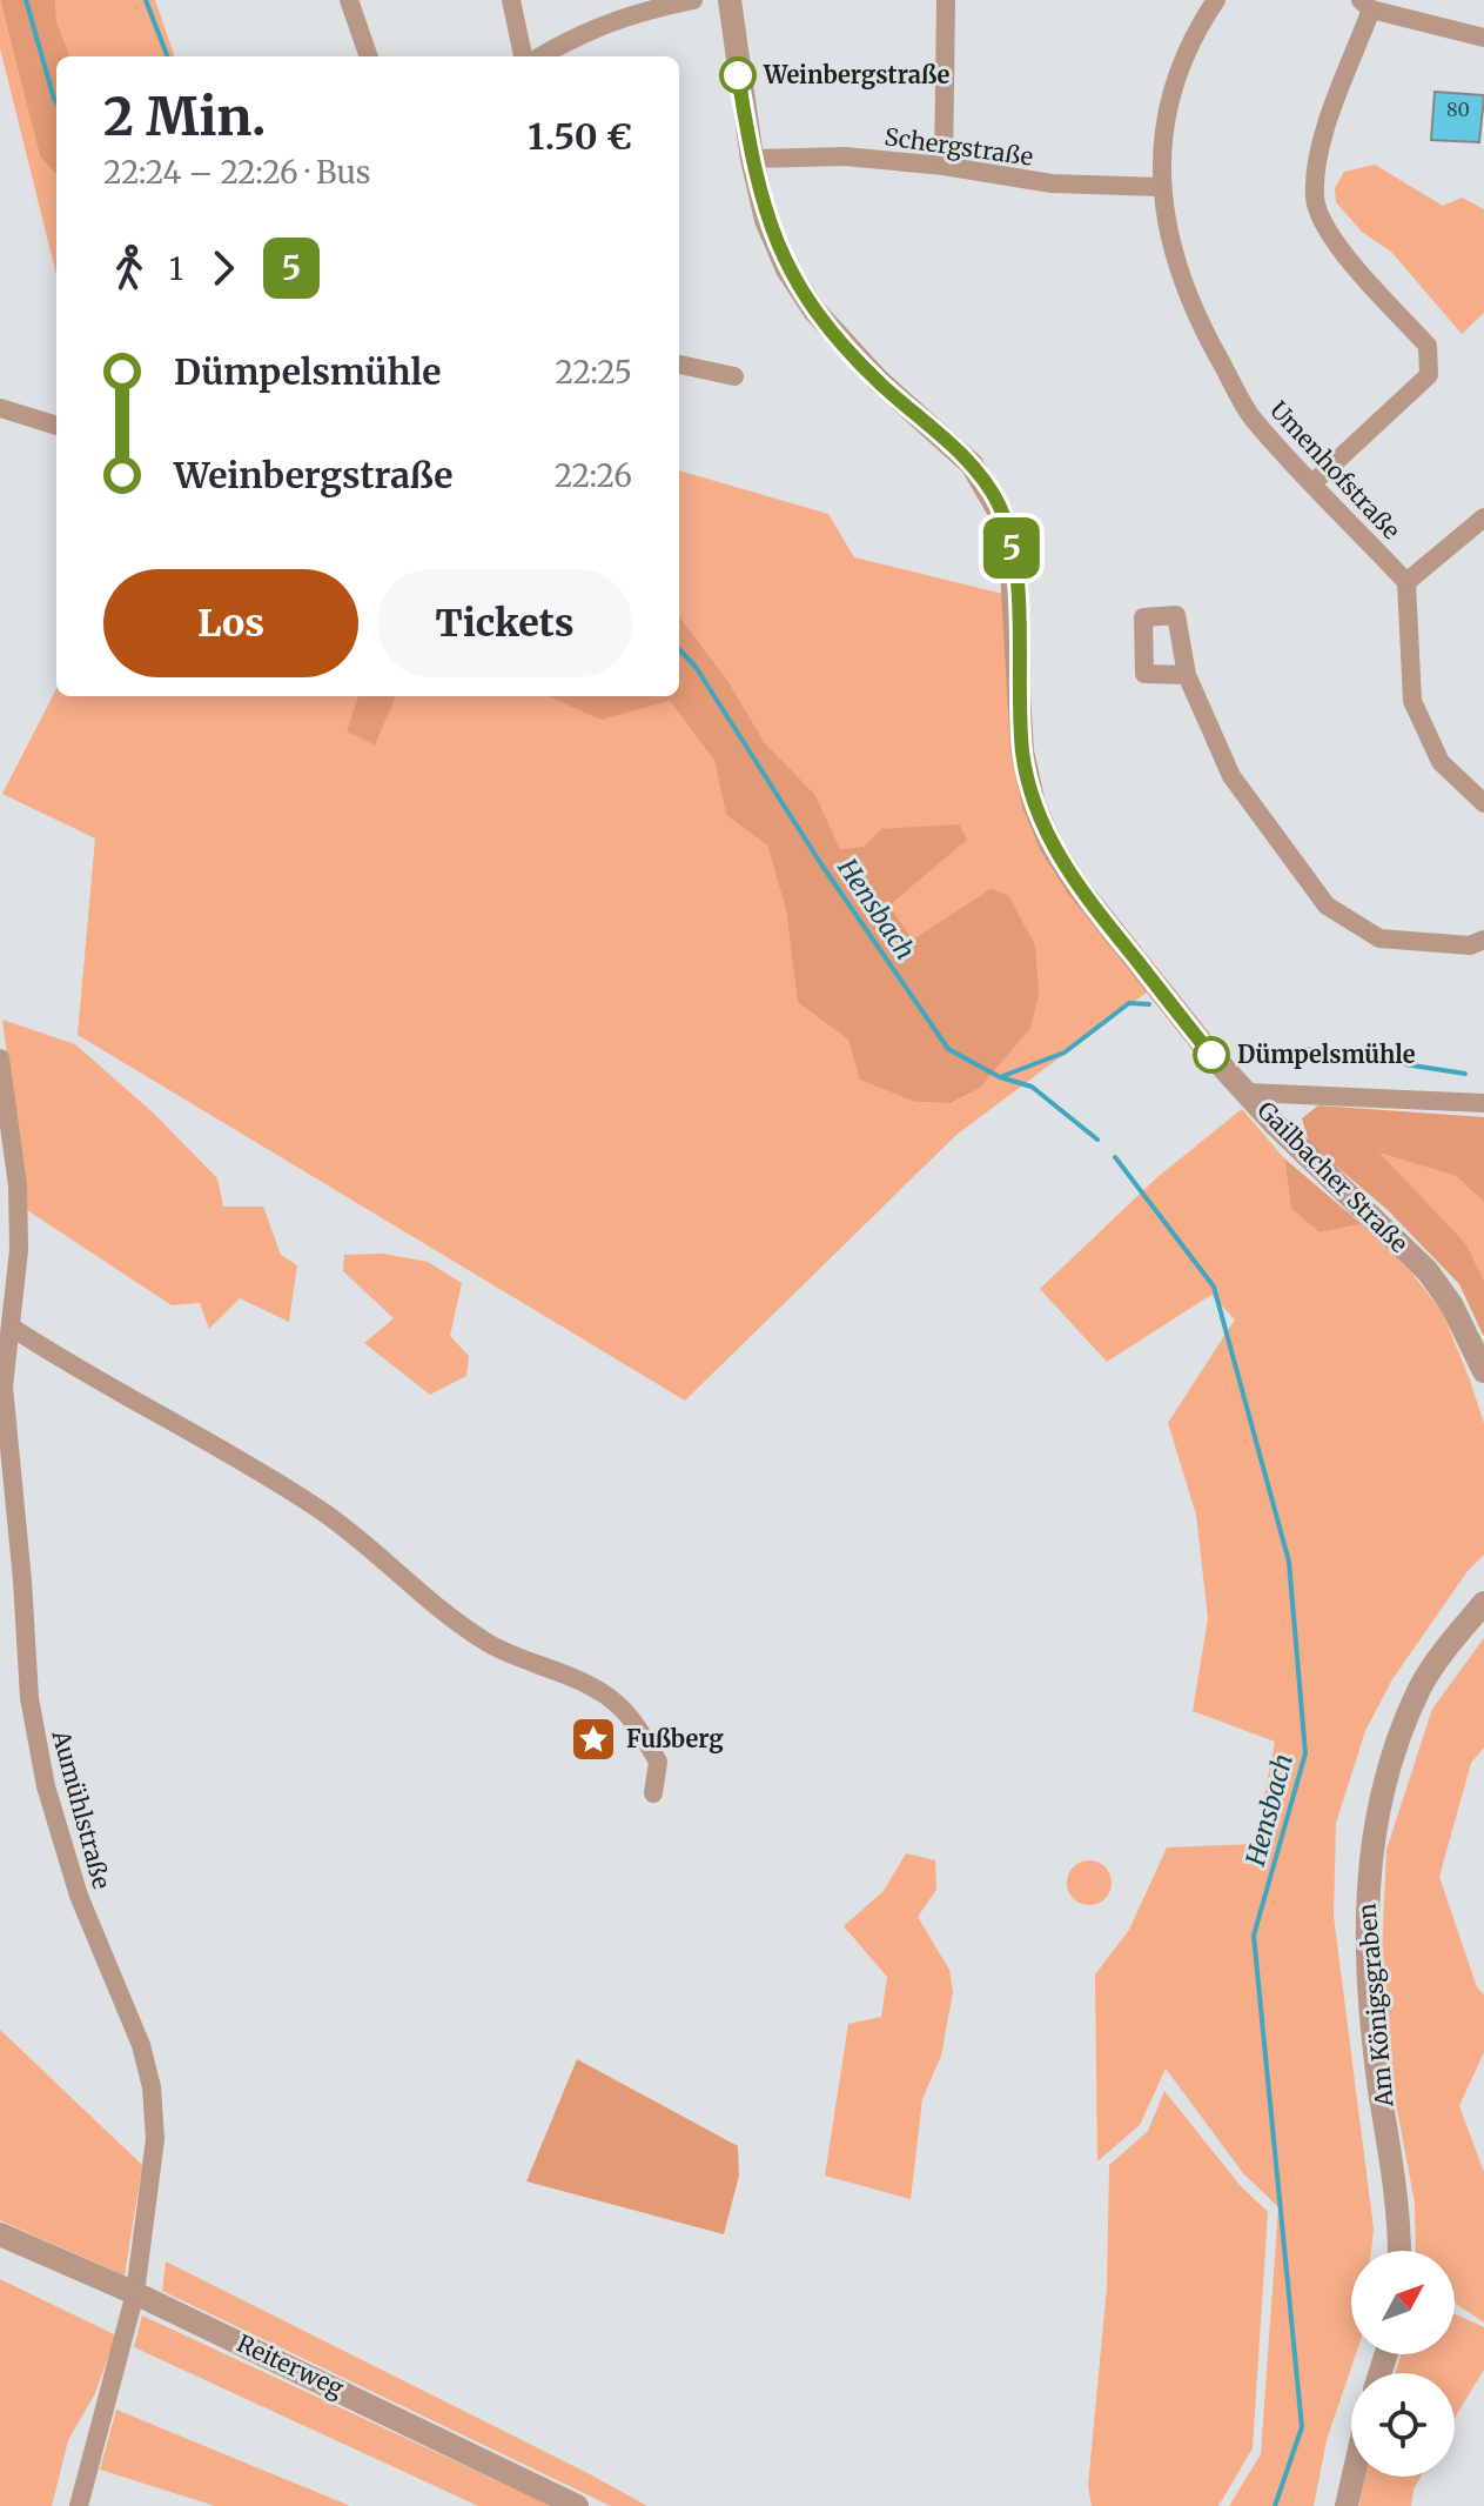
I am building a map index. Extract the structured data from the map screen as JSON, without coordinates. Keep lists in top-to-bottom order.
{
  "streets": {
    "street": [
      "Schergstraße",
      "Umenhofstraße",
      "Gailbacher Straße",
      "Aumühlstraße",
      "Am Königsgraben",
      "Reiterweg"
    ]
  },
  "crossings": [
    ["Schergstraße", "Umenhofstraße"],
    ["Schergstraße", "Gailbacher Straße"],
    ["Aumühlstraße", "Reiterweg"]
  ],
  "water": ["Hensbach"],
  "places": {
    "other": ["Weinbergstraße", "Dümpelsmühle"],
    "place": ["Fußberg"]
  },
  "lines": ["bus line 5"],
  "house_numbers": ["80"],
  "north": "top right",
  "page": {
    "on_map": "5",
    "heading": ["2 Min.", "22:24 – 22:26 · Bus", "1.50 €"],
    "legs": ["1", "5"],
    "list": [
      {
        "name": "Dümpelsmühle",
        "value": "22:25"
      },
      {
        "name": "Weinbergstraße",
        "value": "22:26"
      }
    ],
    "buttons": ["Los", "Tickets"]
  }
}
